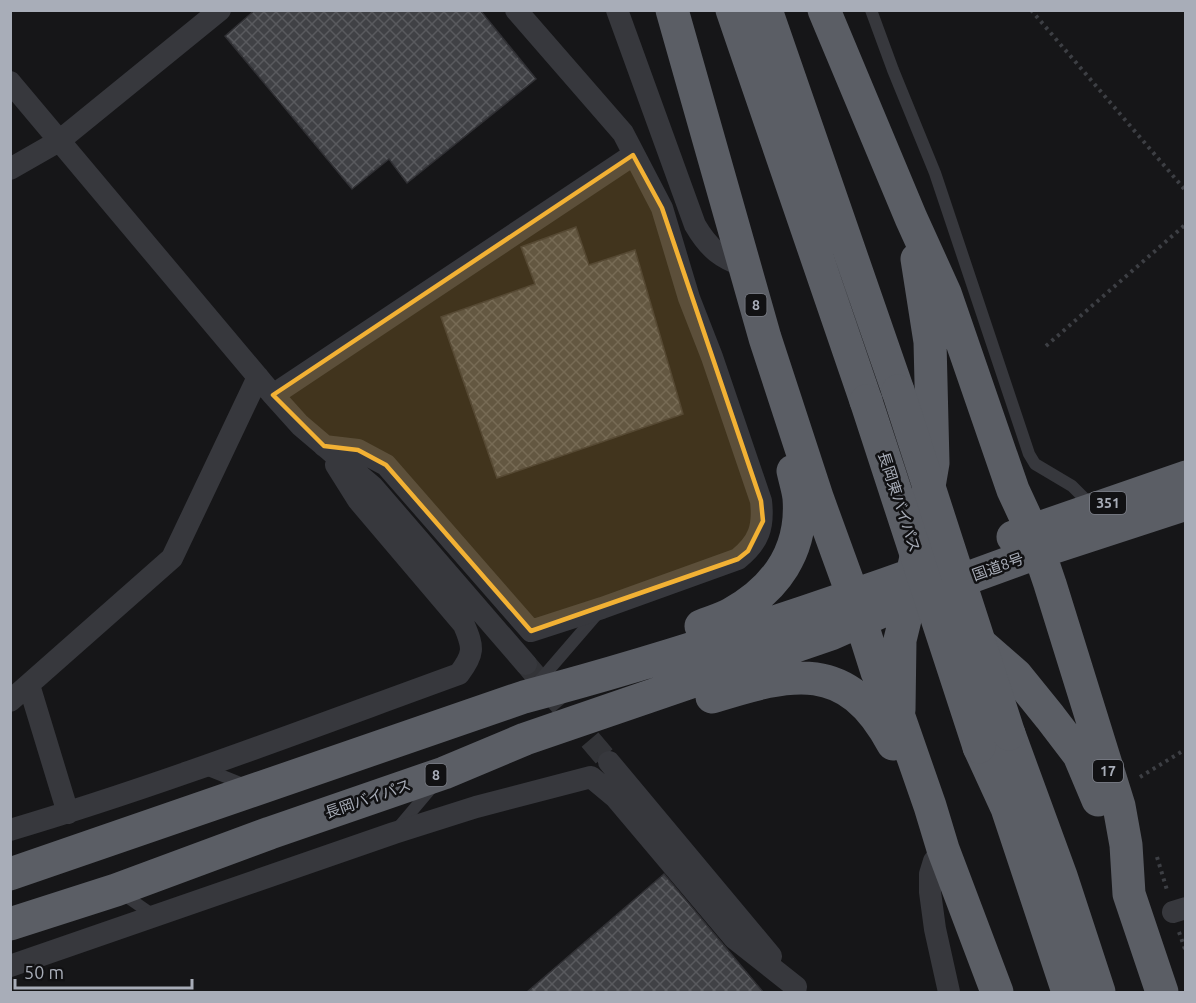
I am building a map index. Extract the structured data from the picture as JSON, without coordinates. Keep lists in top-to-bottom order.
{
  "streets": {
    "highway": [
      "8",
      "長岡東バイパス",
      "351",
      "国道8号",
      "17",
      "長岡バイパス"
    ]
  },
  "crossings": [
    ["8", "国道8号"],
    ["8", "長岡バイパス"],
    ["長岡東バイパス", "国道8号"],
    ["351", "国道8号"],
    ["351", "17"],
    ["国道8号", "17"],
    ["国道8号", "長岡バイパス"]
  ],
  "scale_bar": "50 m"
}
